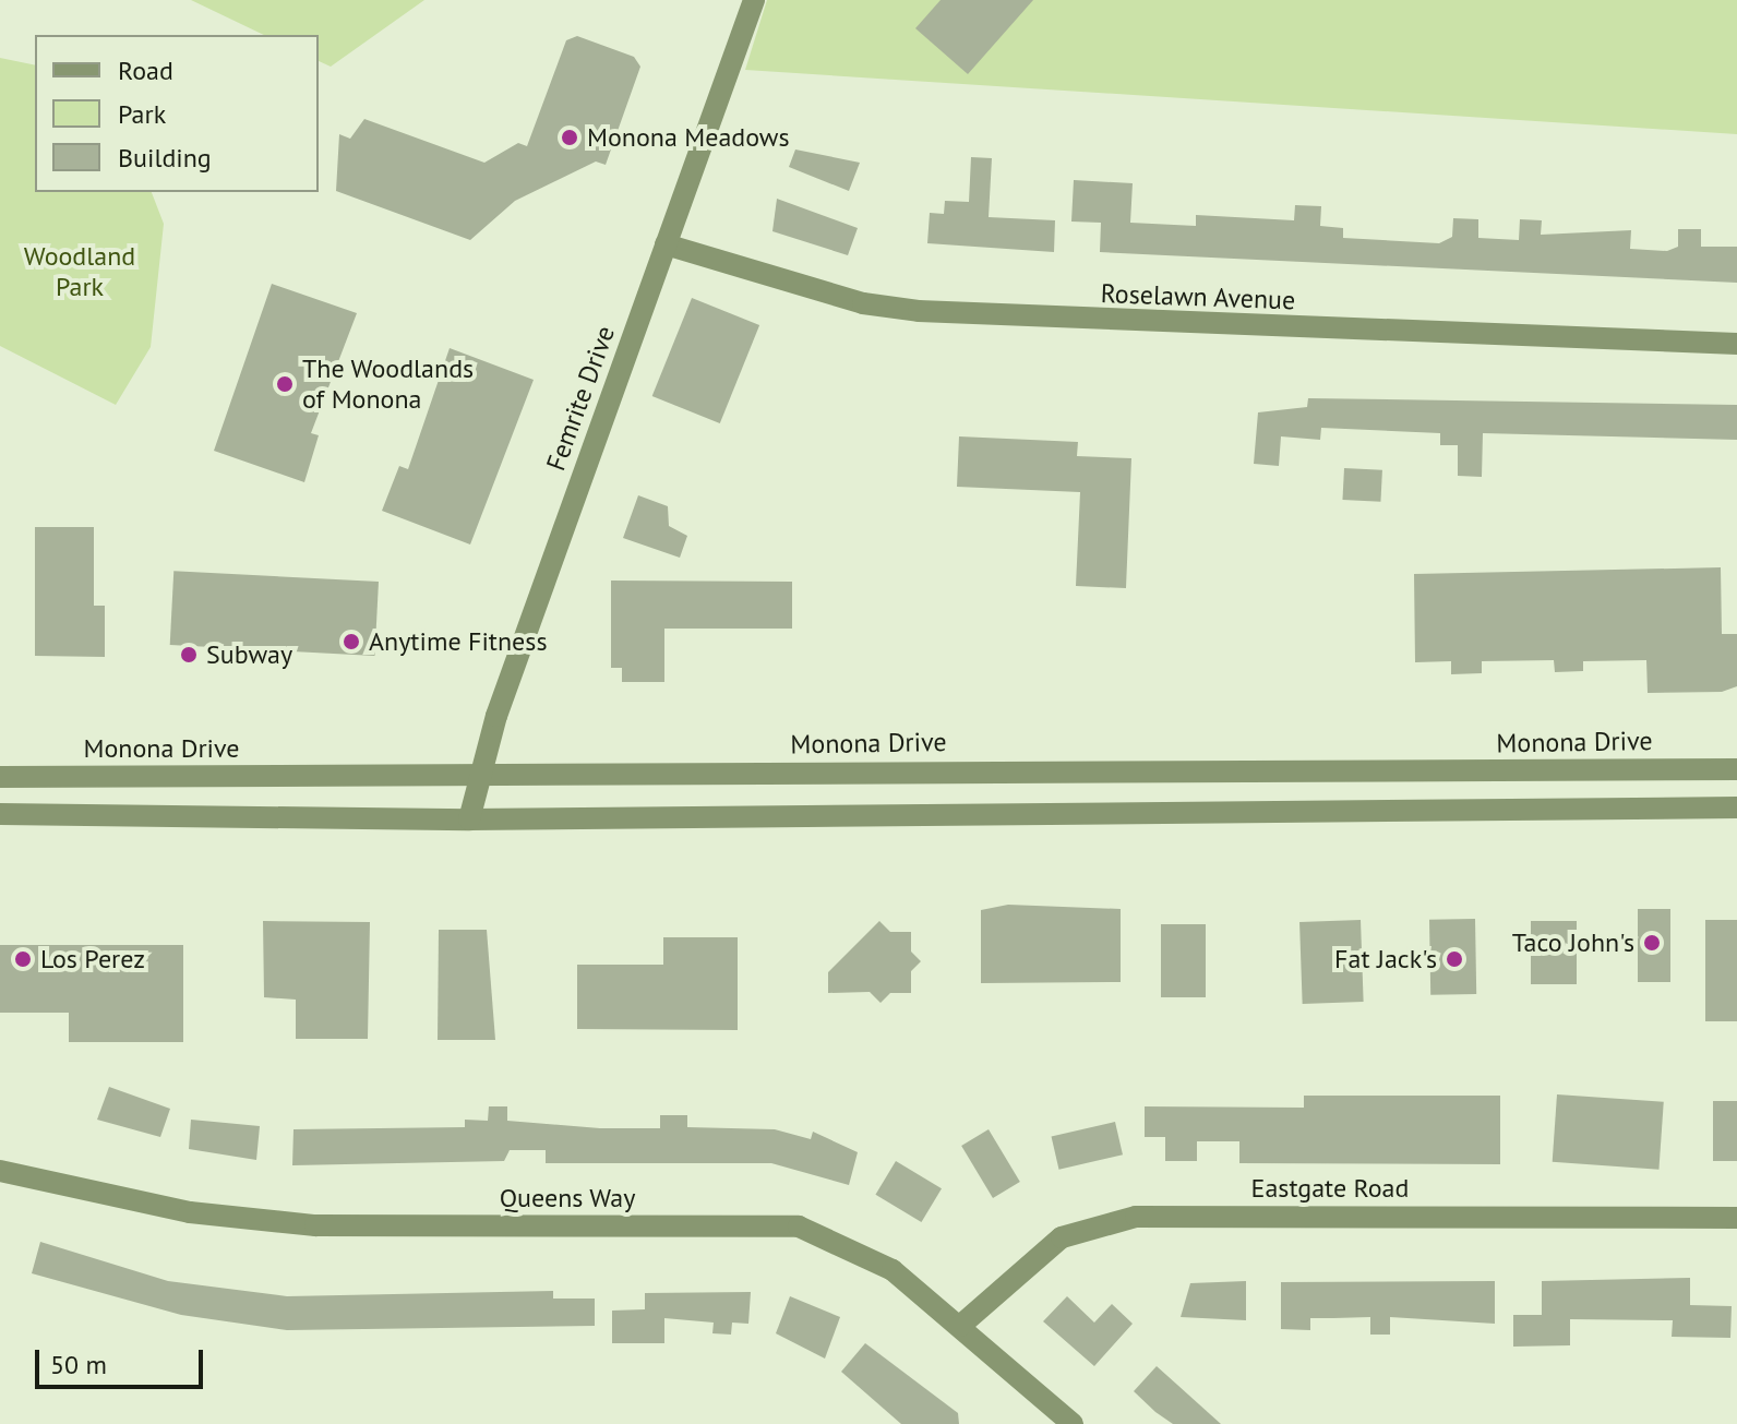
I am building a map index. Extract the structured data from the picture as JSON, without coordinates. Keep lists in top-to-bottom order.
{
  "streets": {
    "street": [
      "Roselawn Avenue",
      "Femrite Drive",
      "Monona Drive",
      "Eastgate Road",
      "Queens Way"
    ]
  },
  "crossings": [
    ["Roselawn Avenue", "Femrite Drive"],
    ["Femrite Drive", "Monona Drive"],
    ["Eastgate Road", "Queens Way"]
  ],
  "parks": ["Woodland Park"],
  "places": [
    "Monona Meadows",
    "The Woodlands of Monona",
    "Anytime Fitness",
    "Subway",
    "Taco John's",
    "Los Perez",
    "Fat Jack's"
  ],
  "legend": ["Road", "Park", "Building"],
  "scale_bar": "50 m"
}
